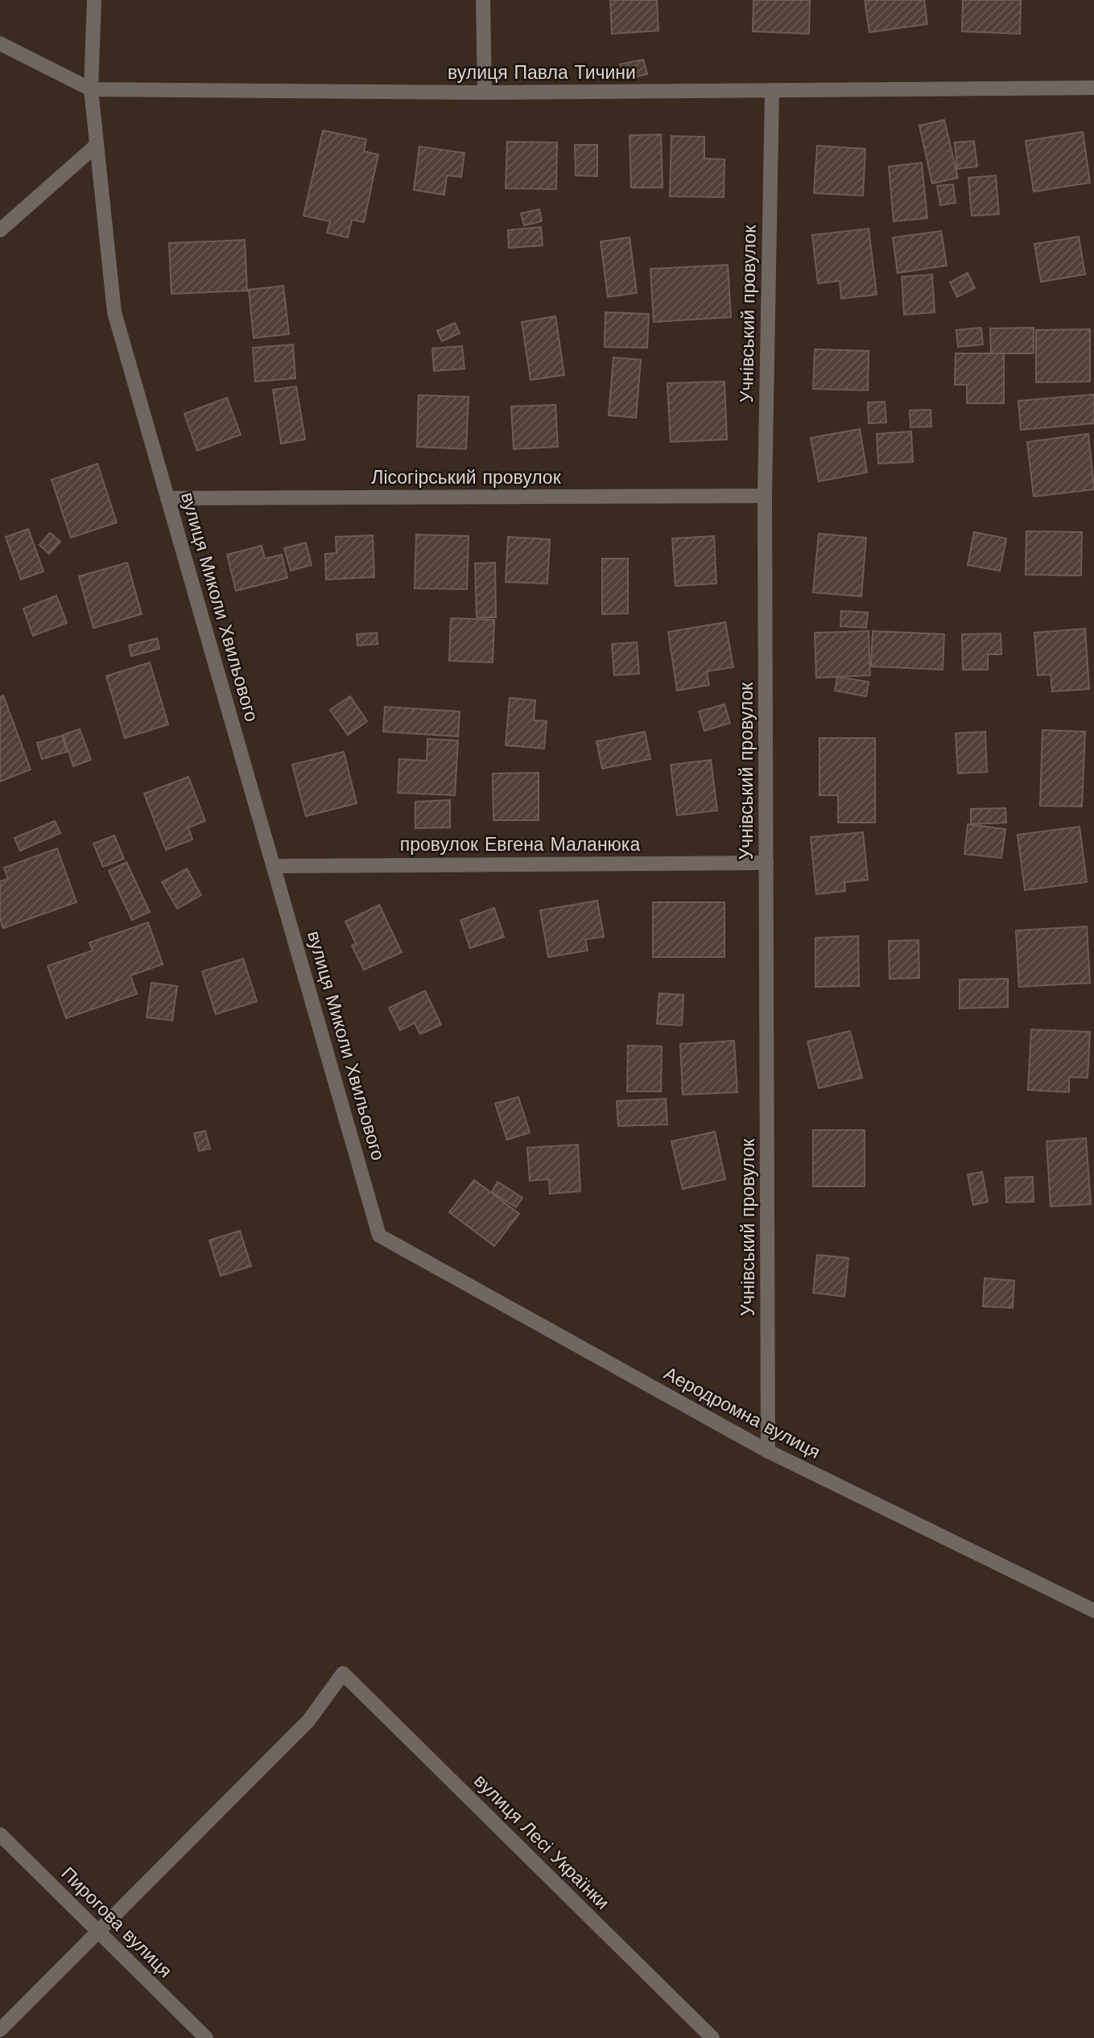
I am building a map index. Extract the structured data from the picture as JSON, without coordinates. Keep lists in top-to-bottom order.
{
  "streets": {
    "street": [
      "вулиця Павла Тичини",
      "Учнівський провулок",
      "Лісогірський провулок",
      "вулиця Миколи Хвильового",
      "провулок Евгена Маланюка",
      "Аеродромна вулиця",
      "вулиця Лесі Українки",
      "Пирогова вулиця"
    ]
  },
  "crossings": [
    ["вулиця Павла Тичини", "Учнівський провулок"],
    ["вулиця Павла Тичини", "вулиця Миколи Хвильового"],
    ["Учнівський провулок", "Лісогірський провулок"],
    ["Учнівський провулок", "провулок Евгена Маланюка"],
    ["Учнівський провулок", "Аеродромна вулиця"],
    ["Лісогірський провулок", "вулиця Миколи Хвильового"],
    ["вулиця Миколи Хвильового", "провулок Евгена Маланюка"],
    ["вулиця Миколи Хвильового", "Аеродромна вулиця"],
    ["вулиця Лесі Українки", "Пирогова вулиця"]
  ]
}
